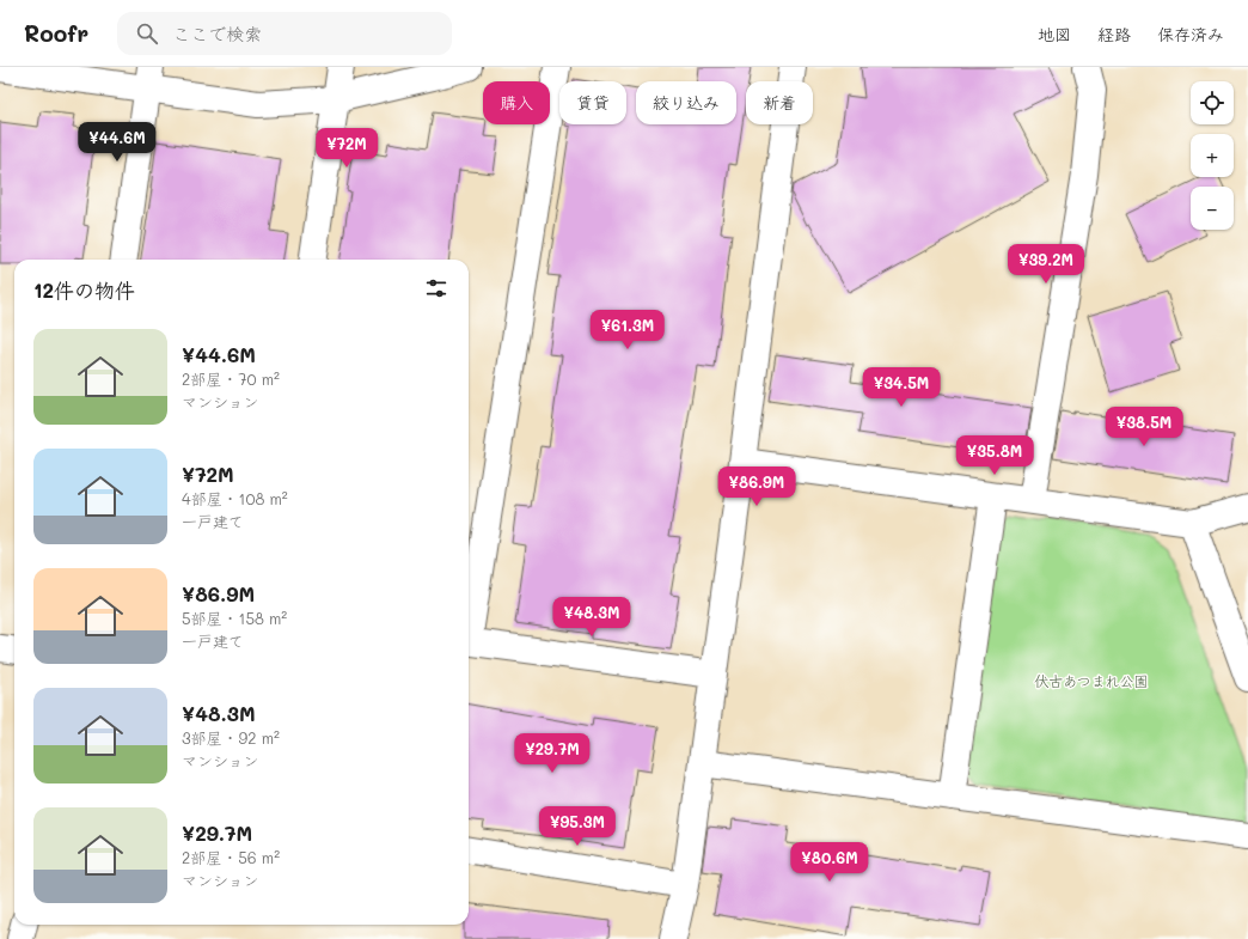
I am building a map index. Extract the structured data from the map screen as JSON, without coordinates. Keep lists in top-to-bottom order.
{
  "parks": ["伏古あつまれ公園"],
  "page": {
    "header": "Roofr",
    "search": "ここで検索",
    "nav": ["地図", "経路", "保存済み"],
    "map_buttons": ["+", "−"],
    "chip": [
      "購入",
      "賃貸",
      "絞り込み",
      "新着"
    ],
    "price": [
      "¥44.6M",
      "¥72M",
      "¥39.2M",
      "¥61.3M",
      "¥34.5M",
      "¥38.5M",
      "¥35.8M",
      "¥86.9M",
      "¥48.3M",
      "¥29.7M",
      "¥95.3M",
      "¥80.6M"
    ],
    "heading": "12件の物件",
    "list": [
      {
        "name": "¥44.6M",
        "note": "2部屋 · 70 m² · マンション"
      },
      {
        "name": "¥72M",
        "note": "4部屋 · 108 m² · 一戸建て"
      },
      {
        "name": "¥86.9M",
        "note": "5部屋 · 158 m² · 一戸建て"
      },
      {
        "name": "¥48.3M",
        "note": "3部屋 · 92 m² · マンション"
      },
      {
        "name": "¥29.7M",
        "note": "2部屋 · 56 m² · マンション"
      }
    ]
  }
}
